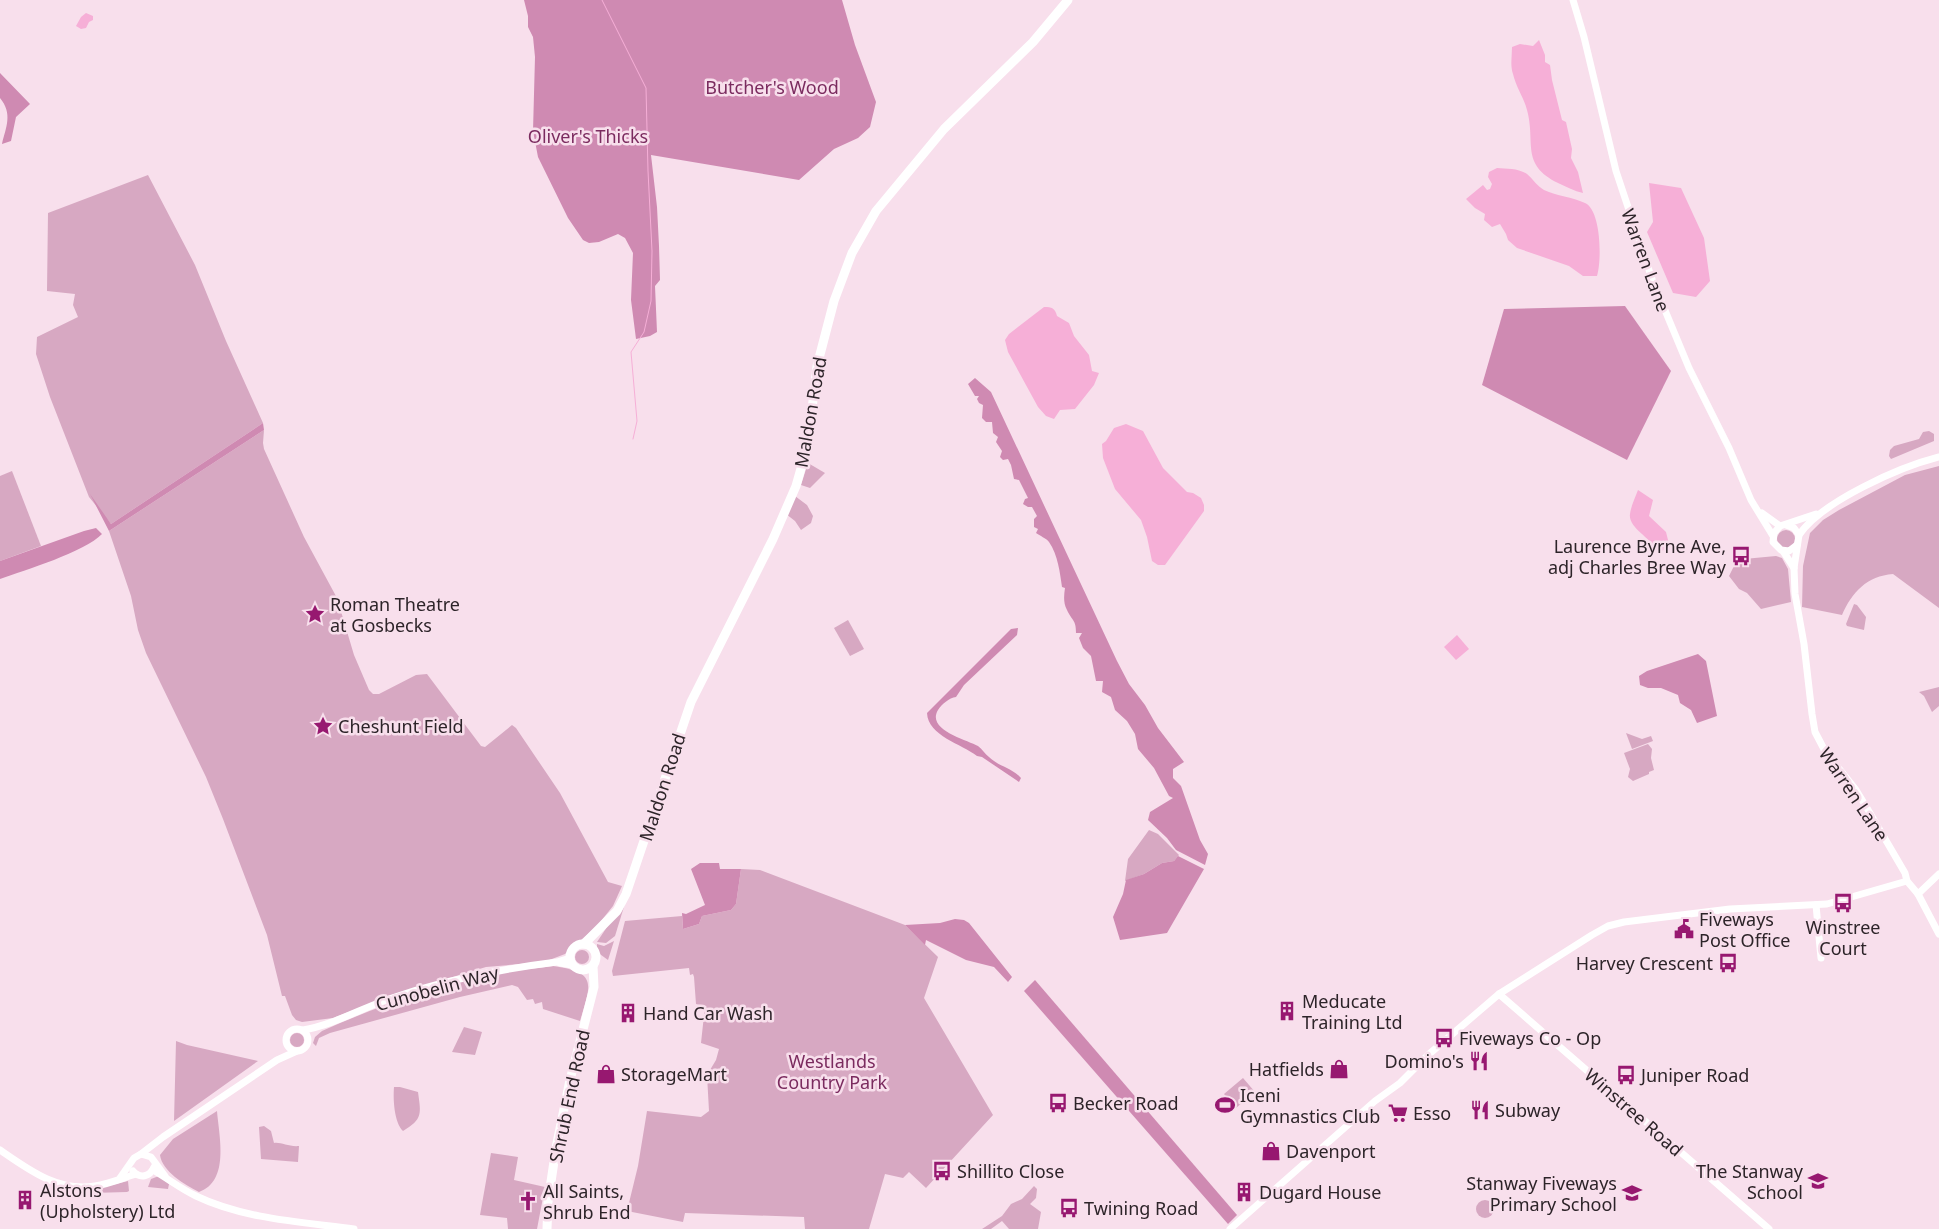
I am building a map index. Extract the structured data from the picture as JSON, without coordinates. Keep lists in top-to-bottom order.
{
  "streets": {
    "main road": ["Maldon Road", "Shrub End Road"],
    "street": ["Warren Lane", "Cunobelin Way", "Winstree Road"]
  },
  "crossings": [
    ["Maldon Road", "Cunobelin Way"],
    ["Maldon Road", "Shrub End Road"],
    ["Cunobelin Way", "Shrub End Road"]
  ],
  "parks": ["Butcher's Wood", "Oliver's Thicks", "Westlands Country Park"],
  "places": {
    "bus stop": [
      "Laurence Byrne Ave, adj Charles Bree Way",
      "Winstree Court",
      "Harvey Crescent",
      "Fiveways Co - Op",
      "Juniper Road",
      "Becker Road",
      "Shillito Close",
      "Twining Road"
    ],
    "place": ["Roman Theatre at Gosbecks", "Cheshunt Field"],
    "public building": ["Fiveways Post Office"],
    "building": [
      "Meducate Training Ltd",
      "Hand Car Wash",
      "Dugard House",
      "Alstons (Upholstery) Ltd"
    ],
    "restaurant": ["Domino's", "Subway"],
    "shop": ["Hatfields", "StorageMart", "Davenport"],
    "sports": ["Iceni Gymnastics Club"],
    "supermarket": ["Esso"],
    "school or university": ["The Stanway School", "Stanway Fiveways Primary School"],
    "church": ["All Saints, Shrub End"]
  }
}
